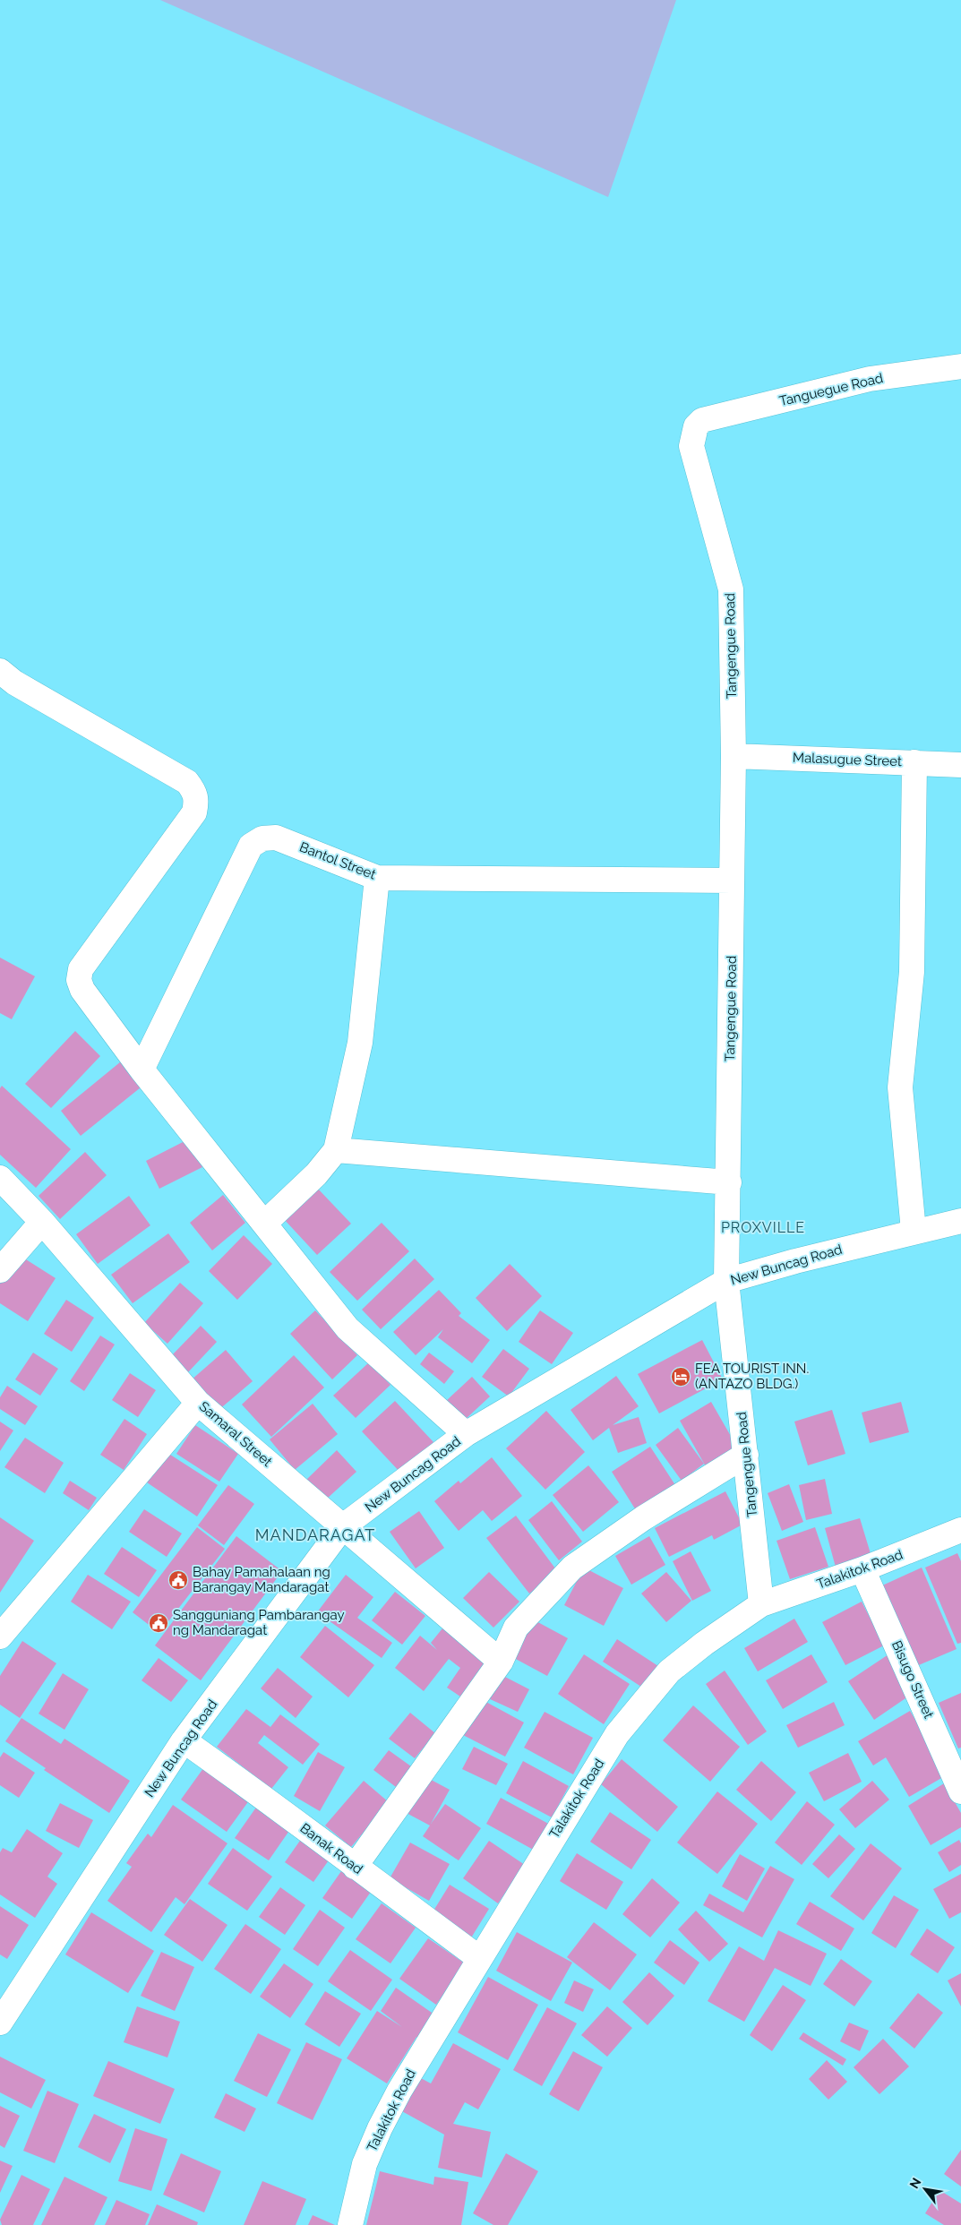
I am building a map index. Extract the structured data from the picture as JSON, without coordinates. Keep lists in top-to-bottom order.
{
  "streets": {
    "street": [
      "Tanguegue Road",
      "Tangengue Road",
      "Malasugue Street",
      "Bantol Street",
      "New Buncag Road",
      "Samaral Street",
      "Talakitok Road",
      "Bisugo Street",
      "Banak Road"
    ]
  },
  "crossings": [
    ["Tanguegue Road", "Tangengue Road"],
    ["Tangengue Road", "Malasugue Street"],
    ["Tangengue Road", "Bantol Street"],
    ["Tangengue Road", "New Buncag Road"],
    ["Tangengue Road", "Talakitok Road"],
    ["New Buncag Road", "Samaral Street"],
    ["New Buncag Road", "Banak Road"],
    ["Talakitok Road", "Bisugo Street"],
    ["Talakitok Road", "Banak Road"]
  ],
  "districts": ["PROXVILLE", "MANDARAGAT"],
  "places": {
    "hotel": ["FEA TOURIST INN. (ANTAZO BLDG.)"],
    "public building": ["Bahay Pamahalaan ng Barangay Mandaragat", "Sangguniang Pambarangay ng Mandaragat"]
  },
  "north": "top left"
}
